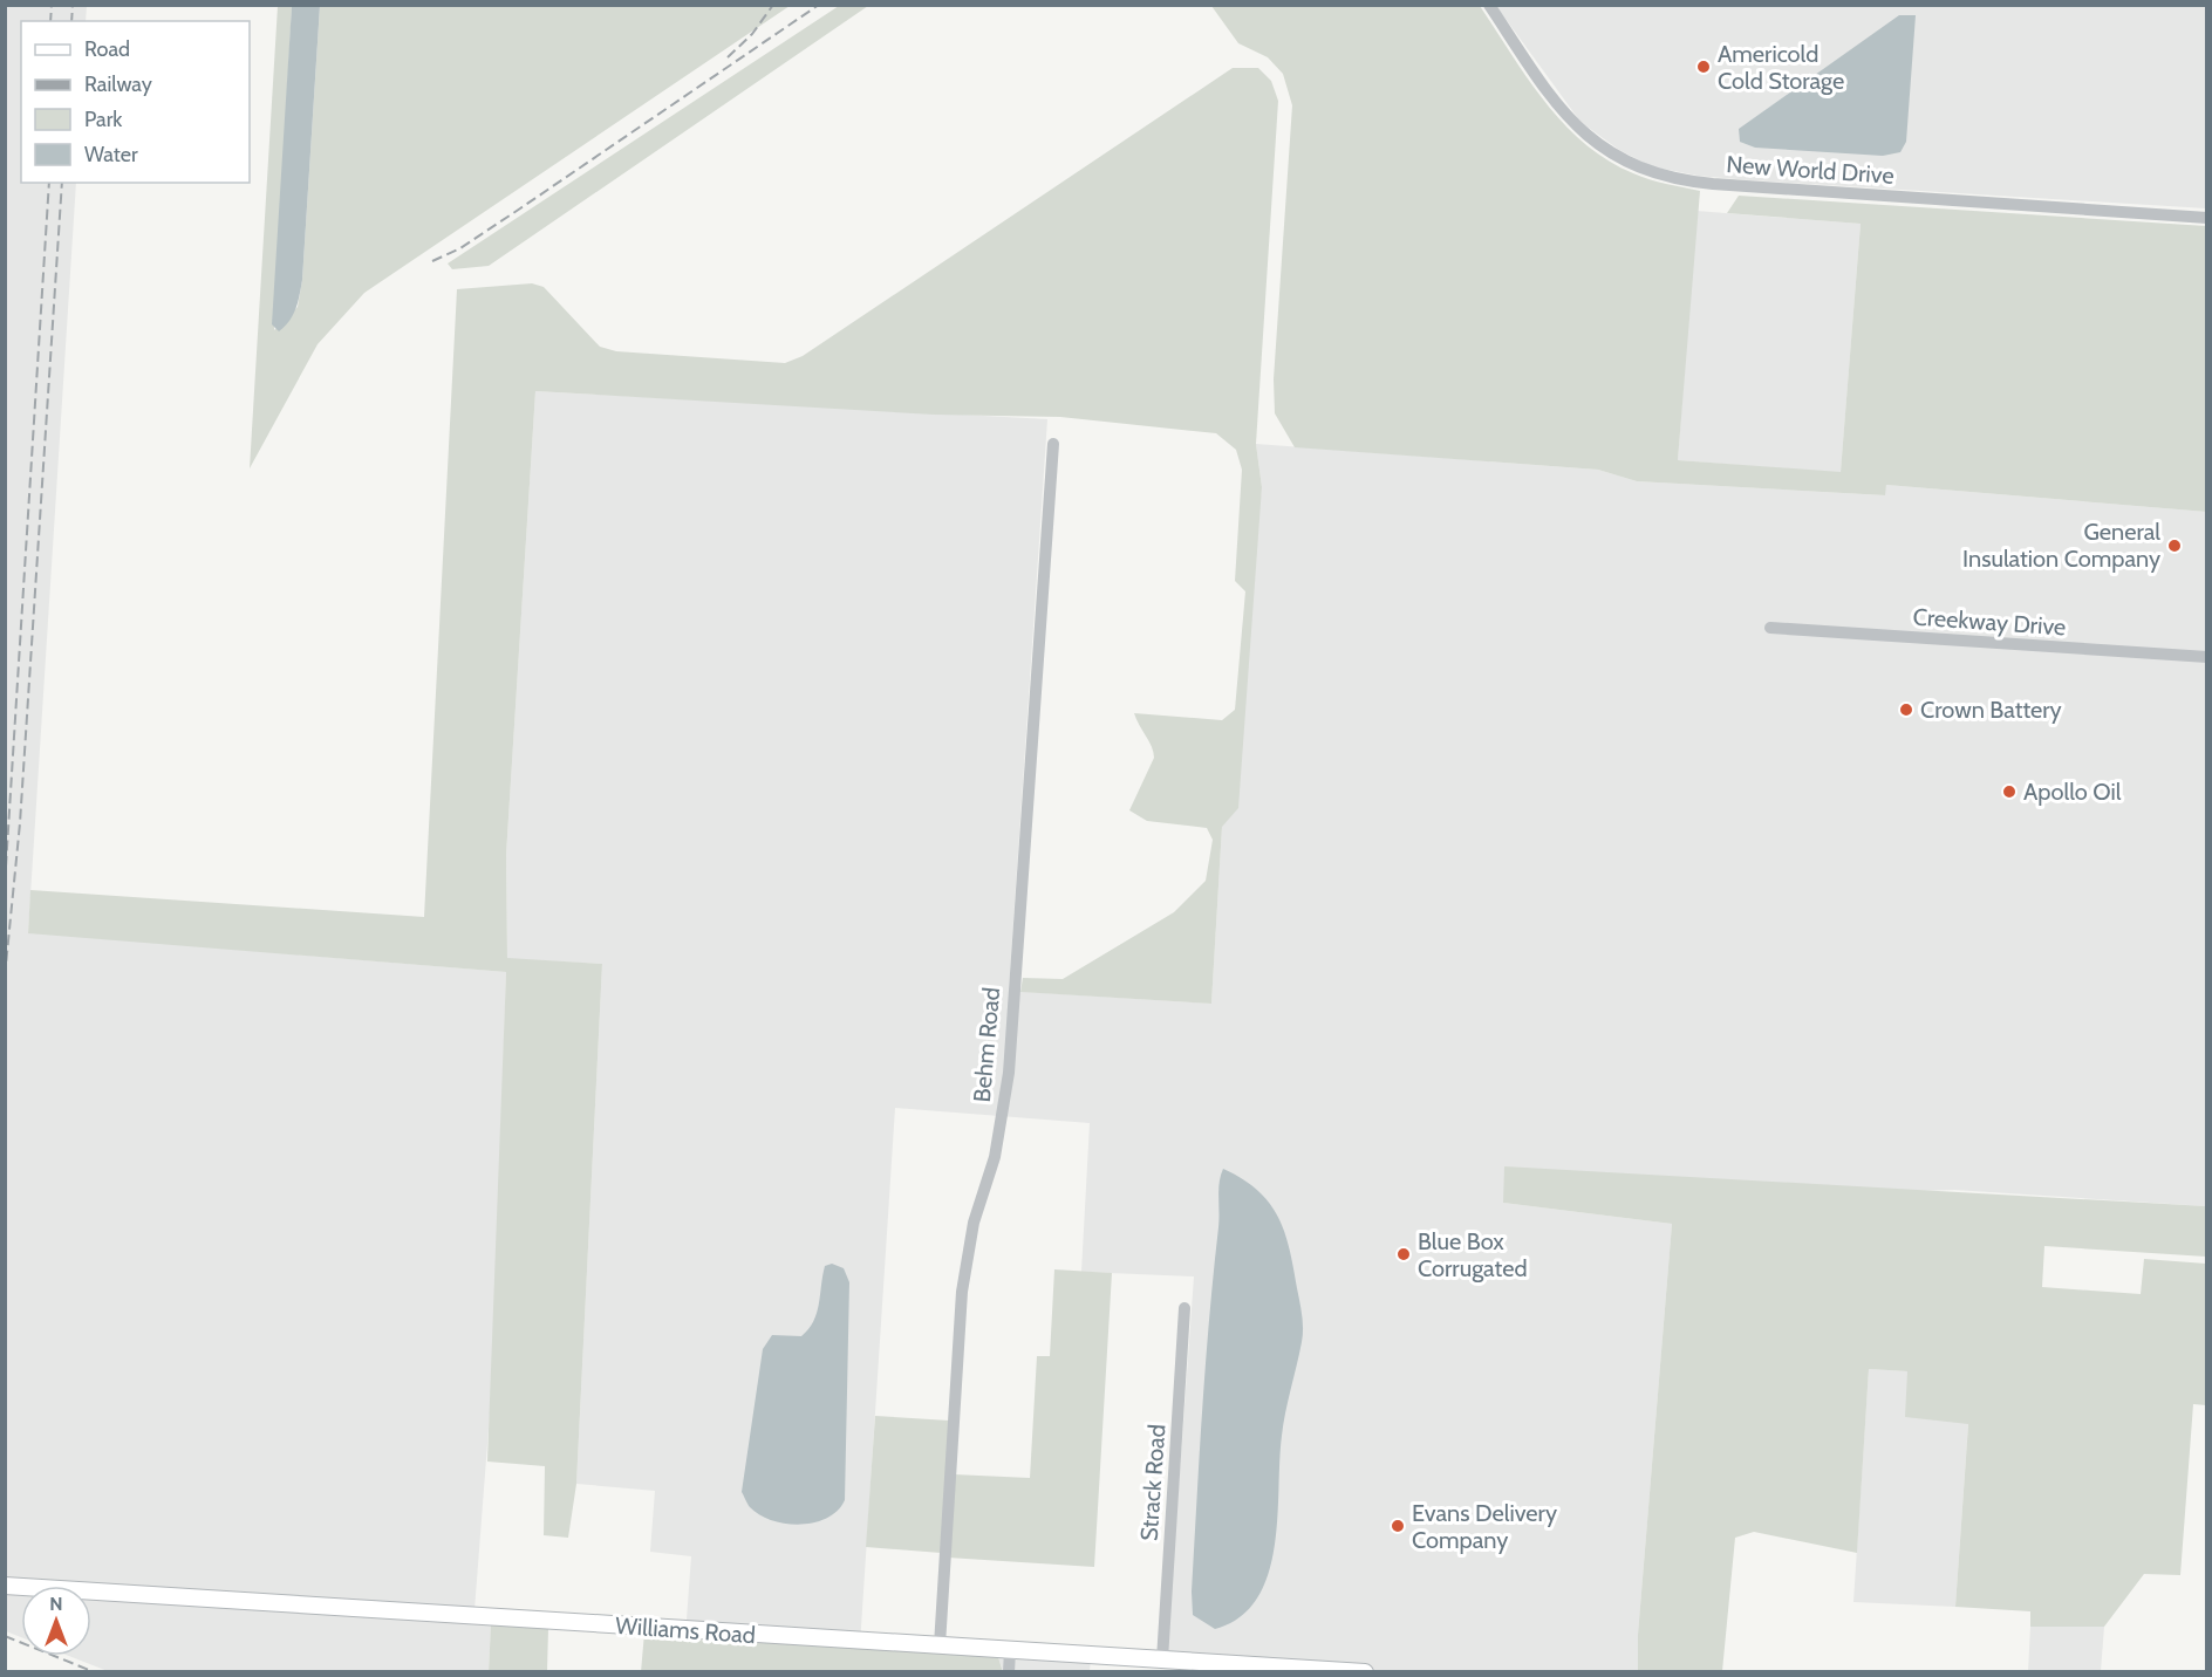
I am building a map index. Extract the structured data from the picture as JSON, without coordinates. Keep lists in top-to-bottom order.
{
  "streets": {
    "main road": ["Williams Road"],
    "street": [
      "New World Drive",
      "Creekway Drive",
      "Behm Road",
      "Strack Road"
    ]
  },
  "crossings": [
    ["Behm Road", "Williams Road"],
    ["Strack Road", "Williams Road"]
  ],
  "places": [
    "Americold Cold Storage",
    "General Insulation Company",
    "Crown Battery",
    "Apollo Oil",
    "Blue Box Corrugated",
    "Evans Delivery Company"
  ],
  "legend": [
    "Road",
    "Railway",
    "Park",
    "Water"
  ],
  "north": "top"
}
